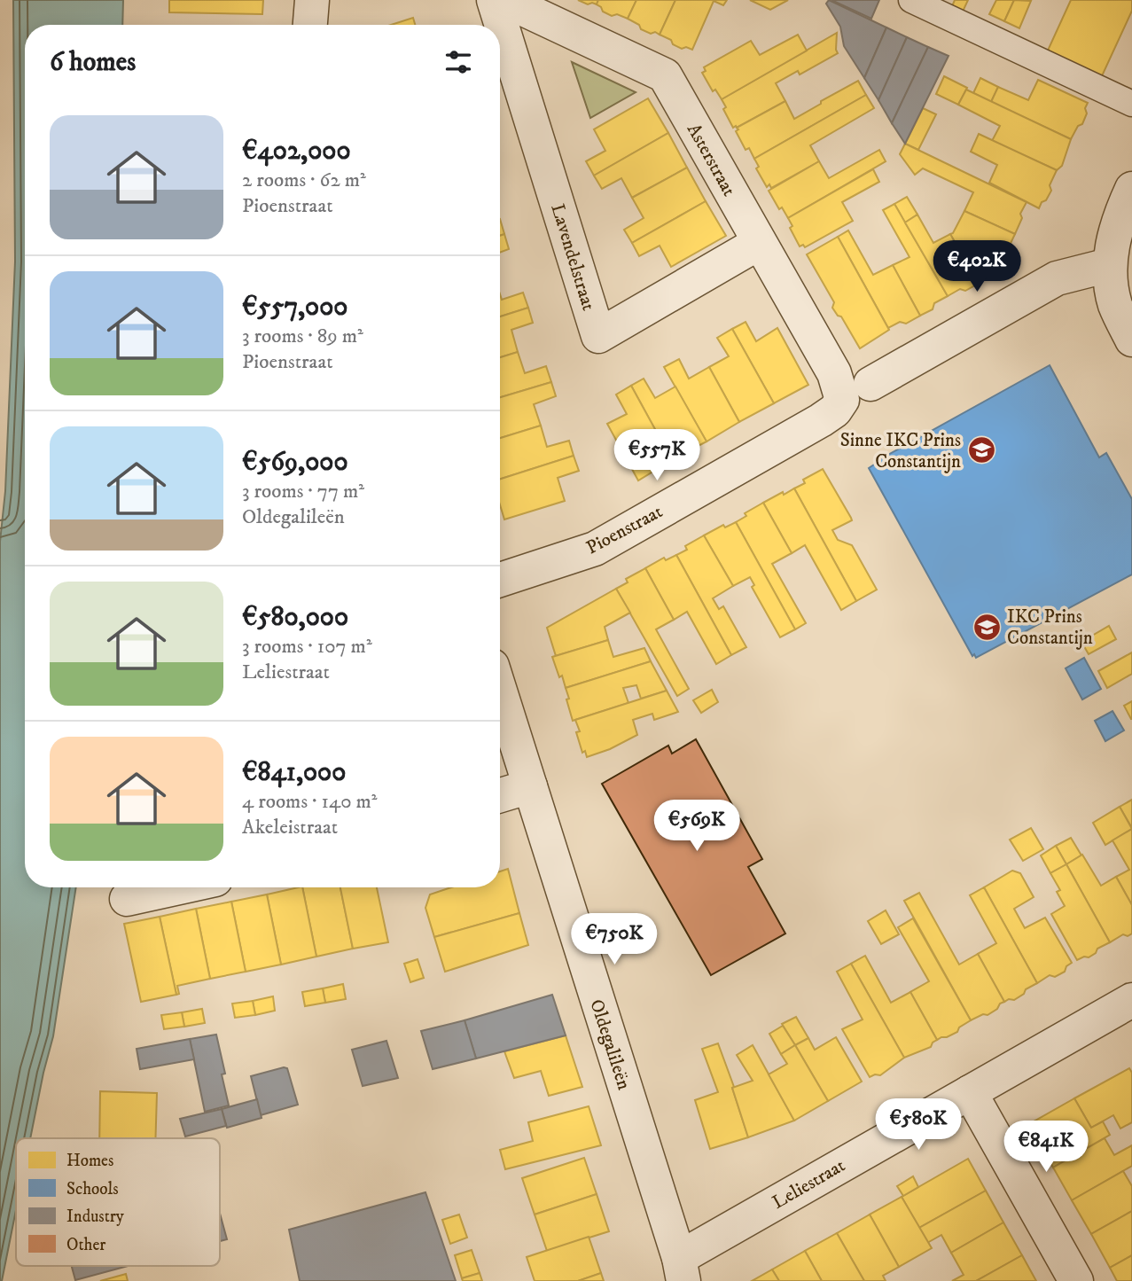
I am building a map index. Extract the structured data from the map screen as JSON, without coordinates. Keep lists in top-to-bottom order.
{
  "streets": {
    "street": [
      "Asterstraat",
      "Lavendelstraat",
      "Pioenstraat",
      "Oldegalileën",
      "Leliestraat"
    ]
  },
  "crossings": [
    ["Asterstraat", "Lavendelstraat"],
    ["Asterstraat", "Pioenstraat"],
    ["Oldegalileën", "Leliestraat"]
  ],
  "places": {
    "school or university": ["Sinne IKC Prins Constantijn", "IKC Prins Constantijn"]
  },
  "legend": [
    "Homes",
    "Schools",
    "Industry",
    "Other"
  ],
  "page": {
    "heading": "6 homes",
    "list": [
      {
        "name": "€402,000",
        "note": "2 rooms · 62 m² · Pioenstraat"
      },
      {
        "name": "€557,000",
        "note": "3 rooms · 89 m² · Pioenstraat"
      },
      {
        "name": "€569,000",
        "note": "3 rooms · 77 m² · Oldegalileën"
      },
      {
        "name": "€580,000",
        "note": "3 rooms · 107 m² · Leliestraat"
      },
      {
        "name": "€841,000",
        "note": "4 rooms · 140 m² · Akeleistraat"
      }
    ],
    "price": [
      "€402K",
      "€557K",
      "€569K",
      "€750K",
      "€580K",
      "€841K"
    ]
  }
}
